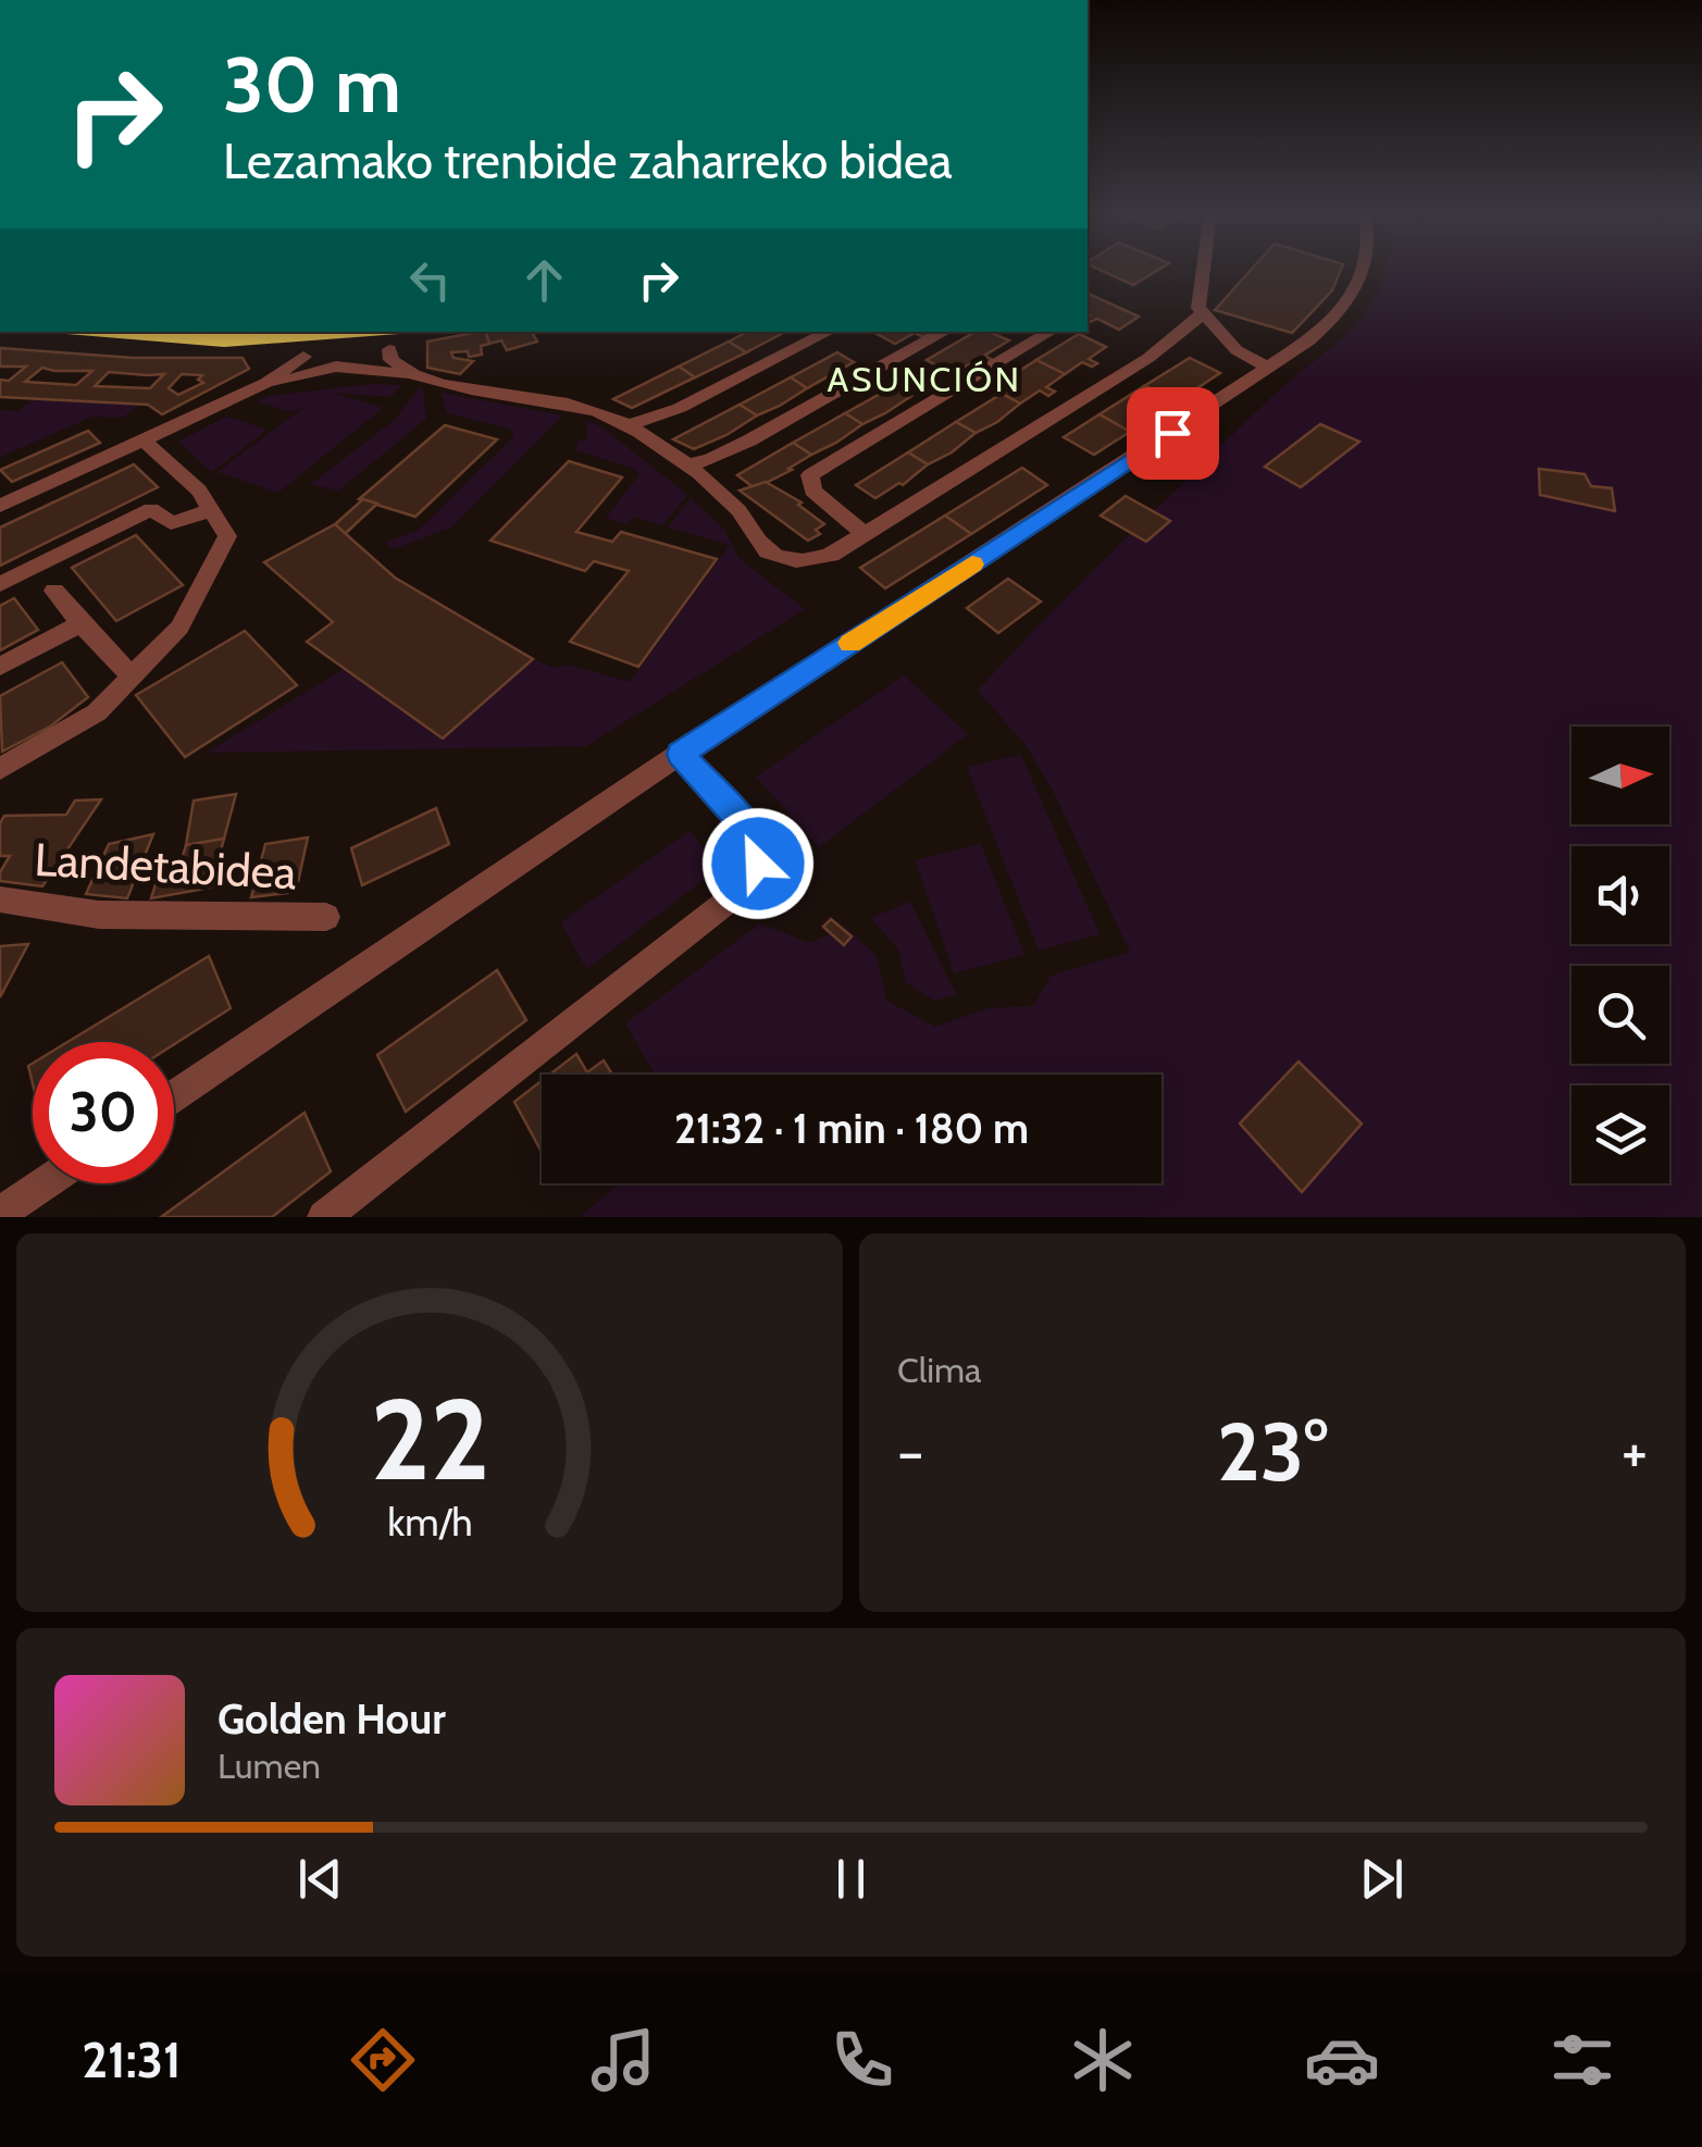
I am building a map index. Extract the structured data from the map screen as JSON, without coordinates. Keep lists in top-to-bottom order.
{
  "streets": {
    "street": ["Landetabidea"]
  },
  "districts": ["ASUNCIÓN"],
  "north": "right",
  "page": {
    "turn": ["30 m", "Lezamako trenbide zaharreko bidea"],
    "limit": "30",
    "trip": "21:32 · 1 min · 180 m",
    "tile": "Clima",
    "heat": ["−", "23°", "+"],
    "song": ["Golden Hour", "Lumen"],
    "tabs": "21:31",
    "gauge": ["22", "km/h"]
  }
}
